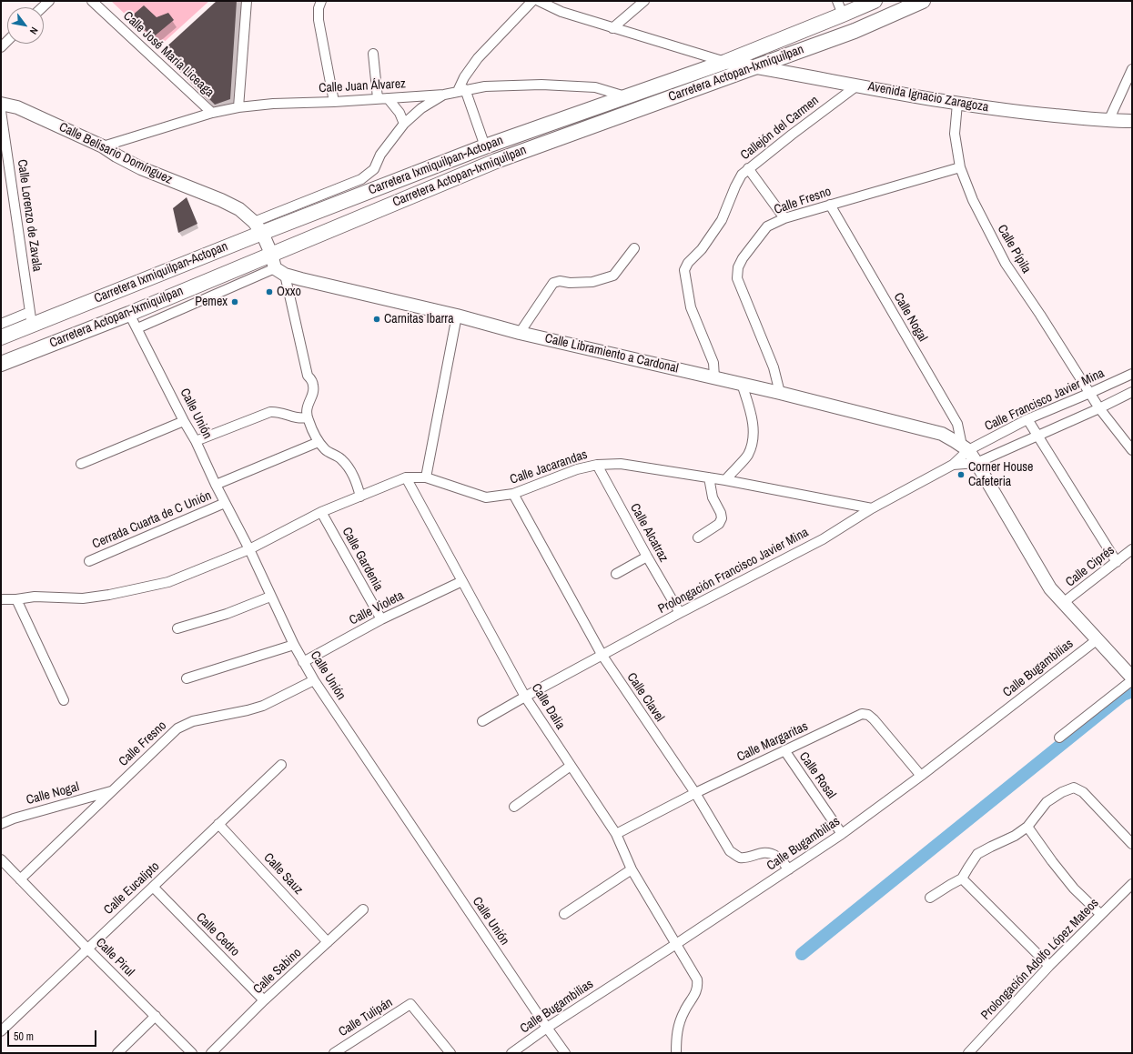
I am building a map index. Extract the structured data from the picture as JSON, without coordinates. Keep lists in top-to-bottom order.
{
  "streets": {
    "main road": ["Carretera Actopan-Ixmiquilpan", "Carretera Ixmiquilpan-Actopan"],
    "street": [
      "Calle José María Liceaga",
      "Calle Juan Álvarez",
      "Avenida Ignacio Zaragoza",
      "Callejón del Carmen",
      "Calle Belisario Domínguez",
      "Calle Fresno",
      "Calle Lorenzo de Zavala",
      "Calle Pípila",
      "Calle Nogal",
      "Calle Libramiento a Cardonal",
      "Calle Francisco Javier Mina",
      "Calle Unión",
      "Calle Jacarandas",
      "Cerrada Cuarta de C Unión",
      "Calle Alcatraz",
      "Calle Gardenia",
      "Calle Ciprés",
      "Prolongación Francisco Javier Mina",
      "Calle Violeta",
      "Calle Bugambilias",
      "Calle Clavel",
      "Calle Dalia",
      "Calle Margaritas",
      "Calle Rosal",
      "Calle Sauz",
      "Calle Eucalipto",
      "Calle Cedro",
      "Calle Pirul",
      "Prolongación Adolfo López Mateos",
      "Calle Sabino",
      "Calle Tulipán"
    ]
  },
  "crossings": [
    ["Calle José María Liceaga", "Calle Juan Álvarez"],
    ["Carretera Actopan-Ixmiquilpan", "Avenida Ignacio Zaragoza"],
    ["Carretera Actopan-Ixmiquilpan", "Calle Unión"],
    ["Calle Juan Álvarez", "Calle Belisario Domínguez"],
    ["Calle Juan Álvarez", "Carretera Ixmiquilpan-Actopan"],
    ["Avenida Ignacio Zaragoza", "Callejón del Carmen"],
    ["Avenida Ignacio Zaragoza", "Carretera Ixmiquilpan-Actopan"],
    ["Avenida Ignacio Zaragoza", "Calle Pípila"],
    ["Callejón del Carmen", "Calle Libramiento a Cardonal"],
    ["Calle Belisario Domínguez", "Carretera Ixmiquilpan-Actopan"],
    ["Carretera Ixmiquilpan-Actopan", "Calle Lorenzo de Zavala"],
    ["Calle Fresno", "Calle Pípila"],
    ["Calle Fresno", "Calle Nogal"],
    ["Calle Fresno", "Calle Libramiento a Cardonal"],
    ["Calle Fresno", "Calle Unión"],
    ["Calle Fresno", "Calle Pirul"],
    ["Calle Pípila", "Calle Francisco Javier Mina"],
    ["Calle Nogal", "Calle Libramiento a Cardonal"],
    ["Calle Nogal", "Calle Francisco Javier Mina"],
    ["Calle Nogal", "Prolongación Francisco Javier Mina"],
    ["Calle Libramiento a Cardonal", "Calle Francisco Javier Mina"],
    ["Calle Libramiento a Cardonal", "Prolongación Francisco Javier Mina"],
    ["Calle Francisco Javier Mina", "Prolongación Francisco Javier Mina"],
    ["Calle Unión", "Calle Jacarandas"],
    ["Calle Unión", "Cerrada Cuarta de C Unión"],
    ["Calle Unión", "Calle Violeta"],
    ["Calle Unión", "Calle Bugambilias"],
    ["Calle Jacarandas", "Calle Alcatraz"],
    ["Calle Jacarandas", "Calle Gardenia"],
    ["Calle Jacarandas", "Prolongación Francisco Javier Mina"],
    ["Calle Jacarandas", "Calle Clavel"],
    ["Calle Jacarandas", "Calle Dalia"],
    ["Calle Alcatraz", "Prolongación Francisco Javier Mina"],
    ["Calle Gardenia", "Calle Violeta"],
    ["Prolongación Francisco Javier Mina", "Calle Clavel"],
    ["Prolongación Francisco Javier Mina", "Calle Dalia"],
    ["Calle Violeta", "Calle Dalia"],
    ["Calle Bugambilias", "Calle Clavel"],
    ["Calle Bugambilias", "Calle Dalia"],
    ["Calle Bugambilias", "Calle Margaritas"],
    ["Calle Bugambilias", "Calle Rosal"],
    ["Calle Clavel", "Calle Margaritas"],
    ["Calle Dalia", "Calle Margaritas"],
    ["Calle Margaritas", "Calle Rosal"],
    ["Calle Sauz", "Calle Eucalipto"],
    ["Calle Sauz", "Calle Sabino"],
    ["Calle Eucalipto", "Calle Cedro"],
    ["Calle Eucalipto", "Calle Pirul"],
    ["Calle Cedro", "Calle Sabino"]
  ],
  "places": [
    "Oxxo",
    "Pemex",
    "Carnitas Ibarra",
    "Corner House Cafeteria"
  ],
  "scale_bar": "50 m",
  "north": "bottom right"
}
